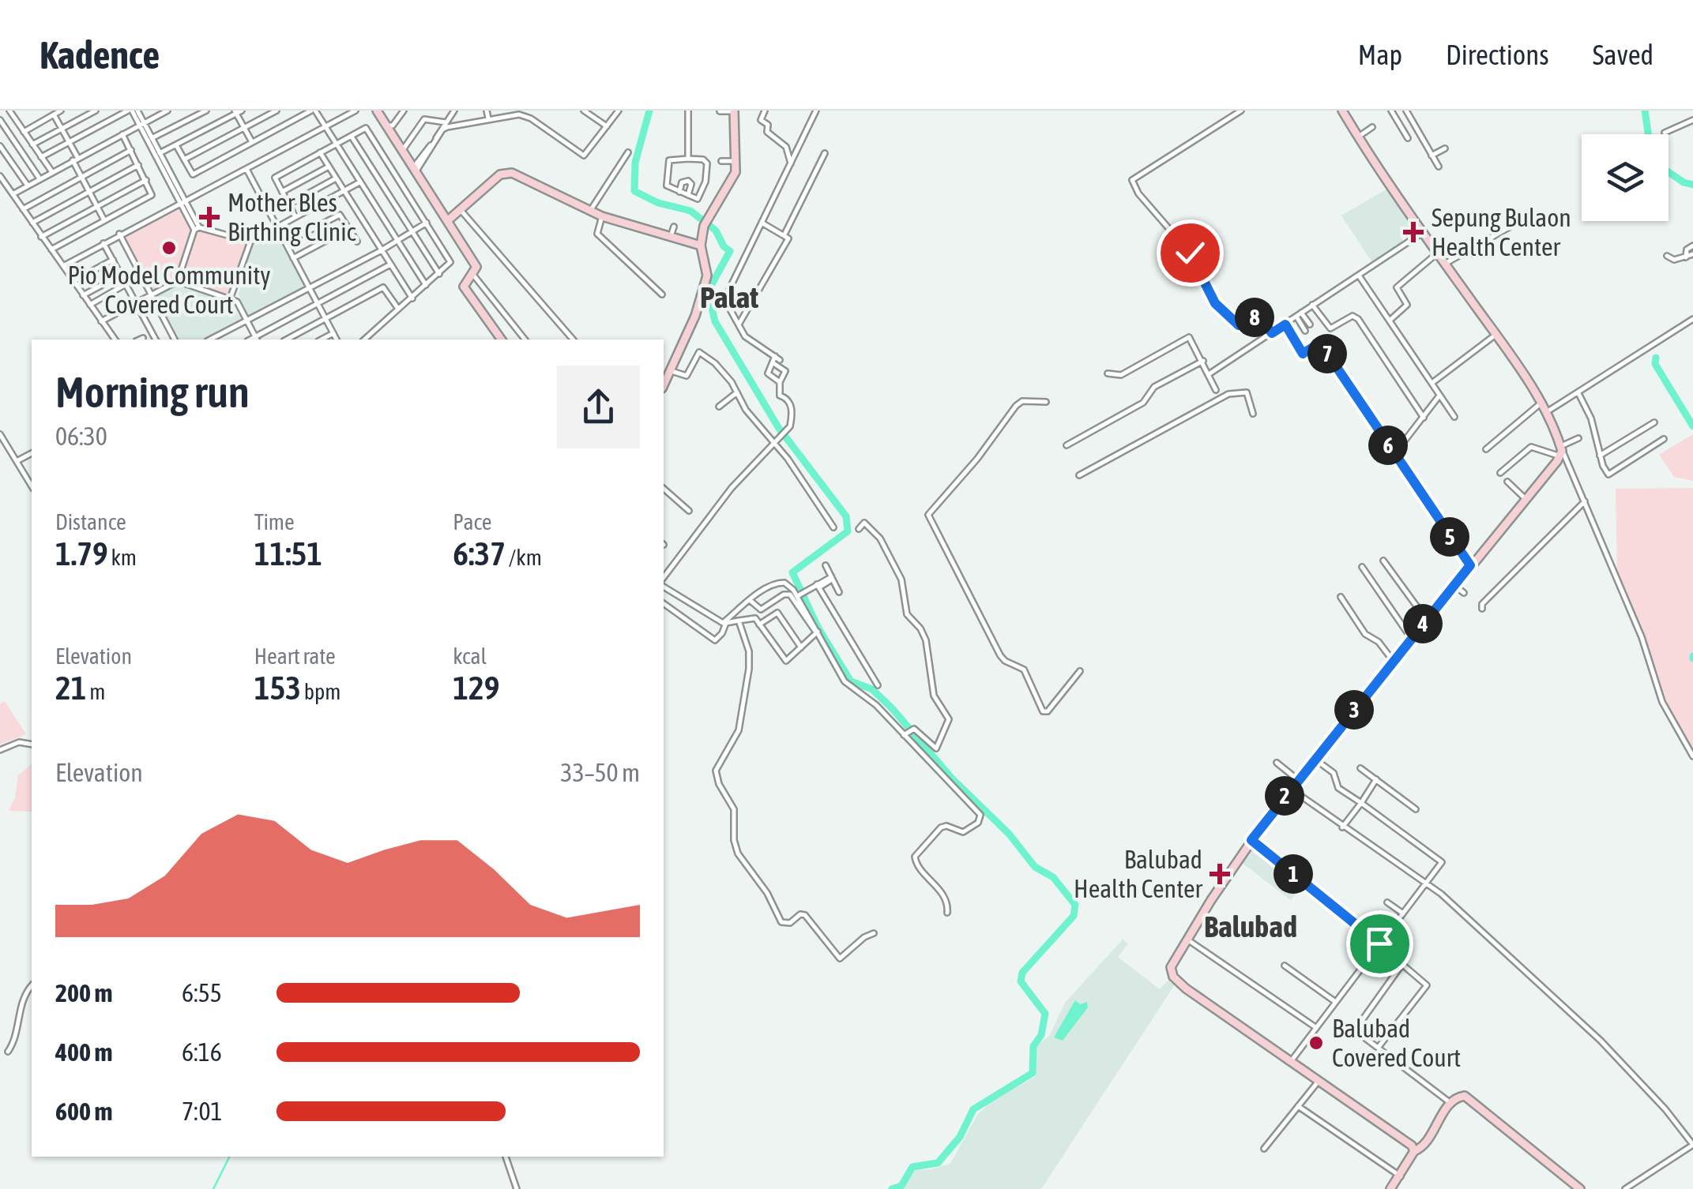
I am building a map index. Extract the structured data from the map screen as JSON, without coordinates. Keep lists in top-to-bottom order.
{
  "districts": ["Palat", "Balubad"],
  "places": {
    "health": ["Mother Bles Birthing Clinic", "Sepung Bulaon Health Center", "Balubad Health Center"],
    "other": ["Pio Model Community Covered Court", "Balubad Covered Court"]
  },
  "page": {
    "header": "Kadence",
    "nav": ["Map", "Directions", "Saved"],
    "pins": [
      "8",
      "7",
      "6",
      "5",
      "4",
      "3",
      "2",
      "1"
    ],
    "heading": ["Morning run", "06:30"],
    "stats": [
      ["Distance", "1.79 km"],
      ["Time", "11:51"],
      ["Pace", "6:37 /km"],
      ["Elevation", "21 m"],
      ["Heart rate", "153 bpm"],
      ["kcal", "129"]
    ],
    "chart": ["Elevation", "33–50 m"],
    "list": [
      {
        "name": "200 m",
        "note": "6:55"
      },
      {
        "name": "400 m",
        "note": "6:16"
      },
      {
        "name": "600 m",
        "note": "7:01"
      }
    ]
  }
}
